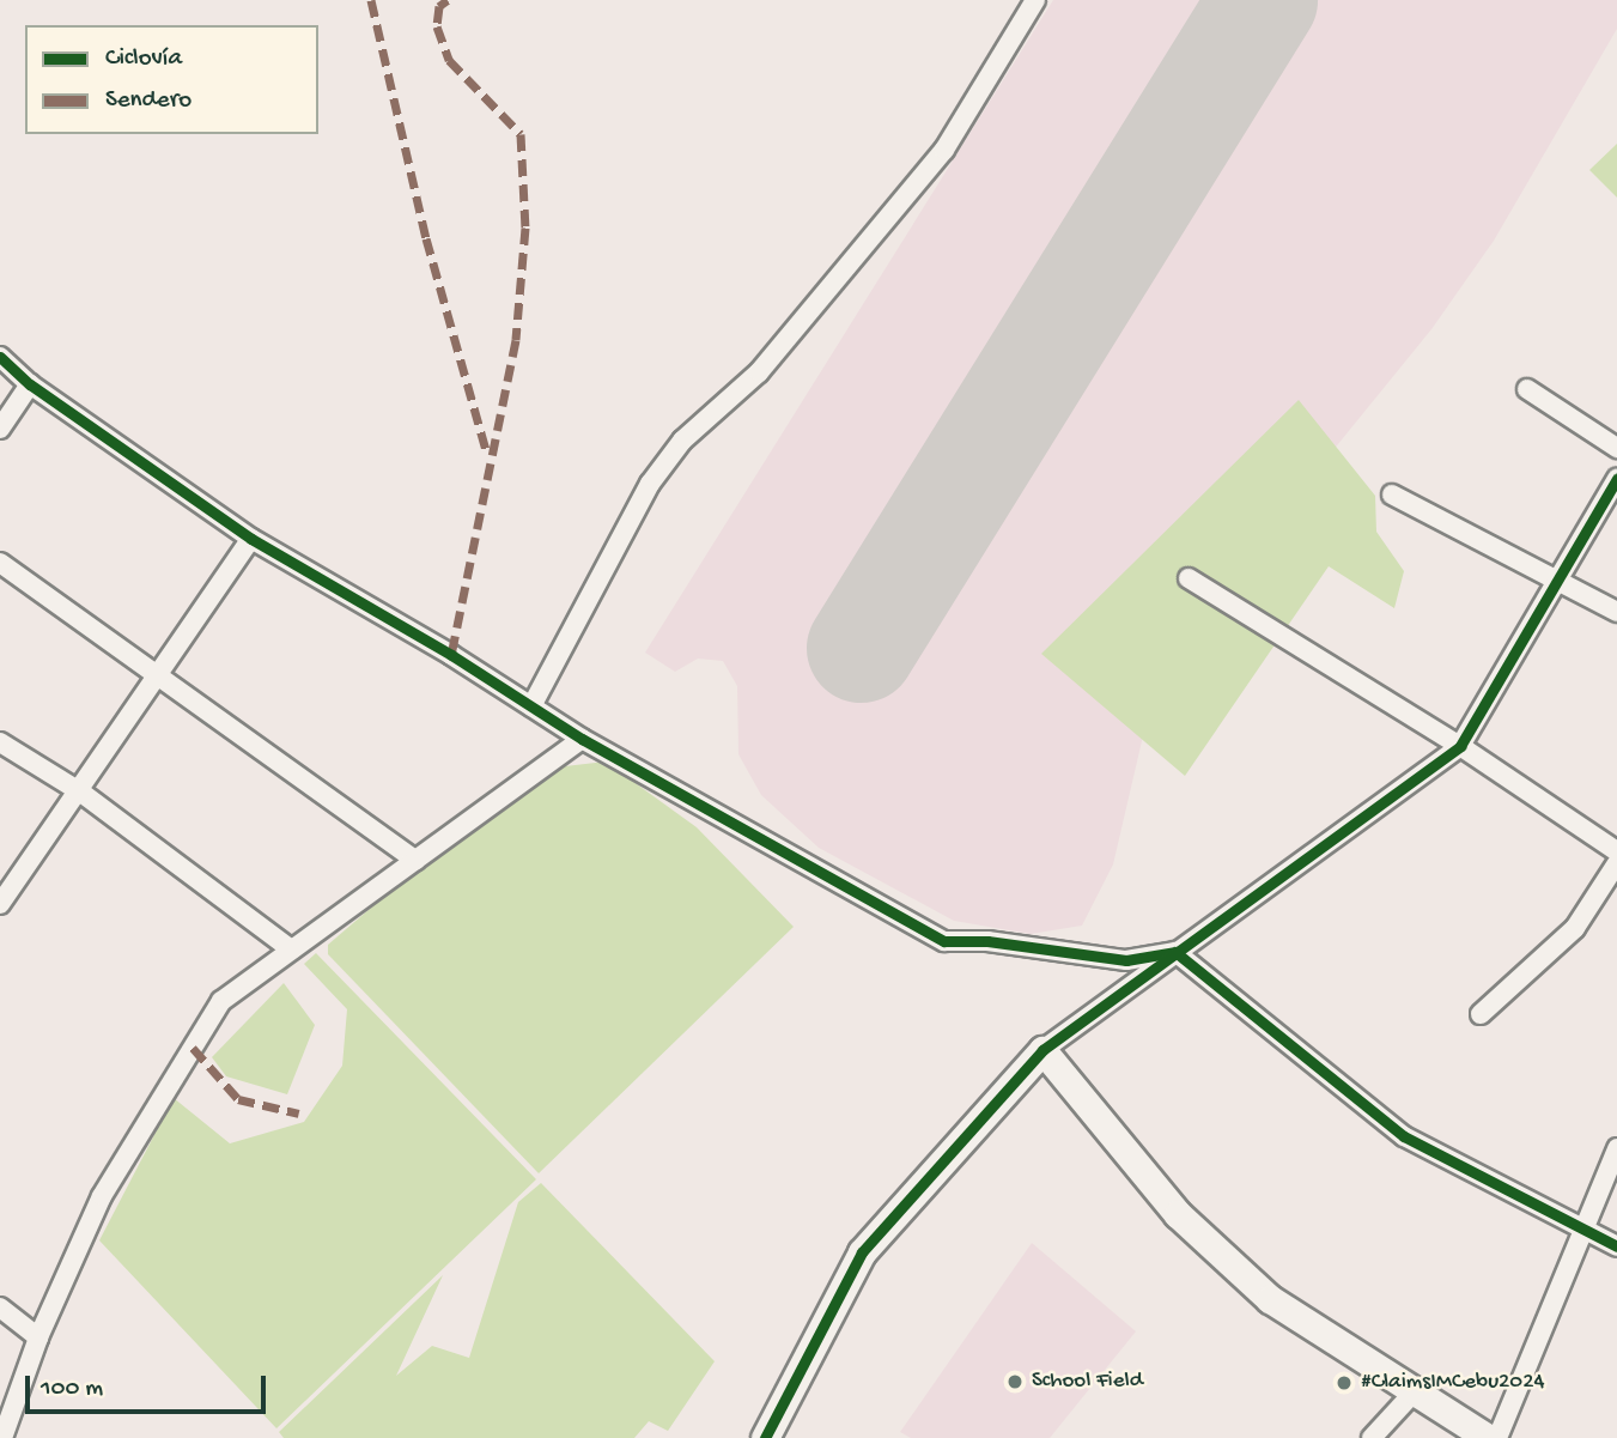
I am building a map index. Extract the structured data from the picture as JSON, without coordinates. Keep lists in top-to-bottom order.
{
  "places": ["School Field", "#ClaimsIMCebu2024"],
  "legend": ["Ciclovía", "Sendero"],
  "scale_bar": "100 m"
}
